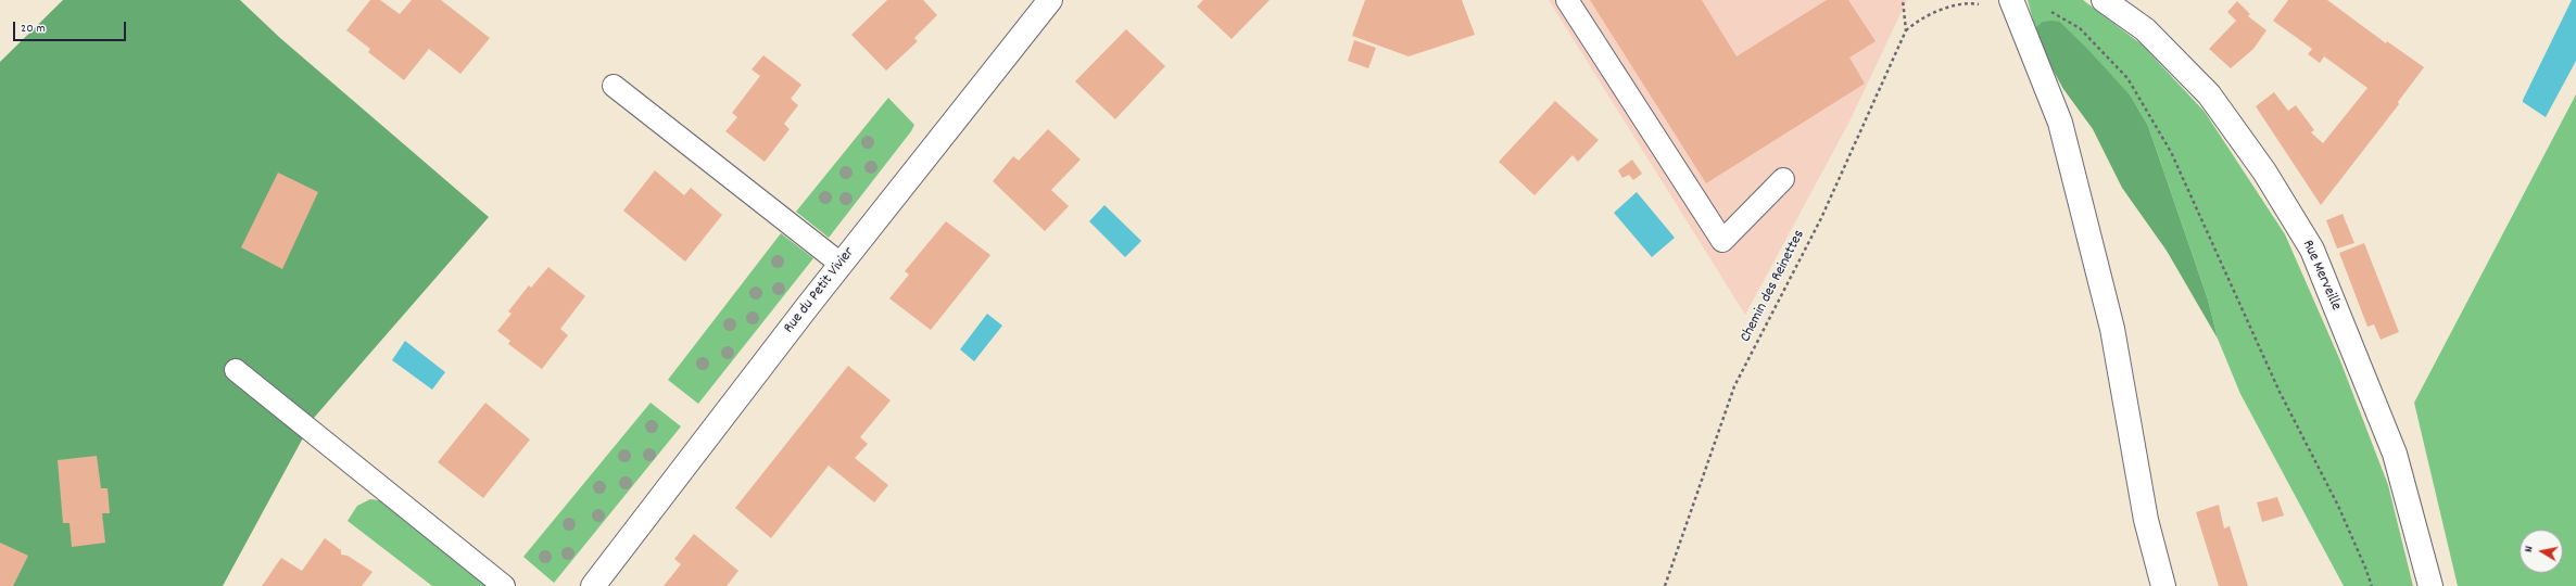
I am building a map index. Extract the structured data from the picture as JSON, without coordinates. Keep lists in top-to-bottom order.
{
  "streets": {
    "street": ["Rue Merveille", "Rue du Petit Vivier"],
    "path": ["Chemin des Reinettes"]
  },
  "scale_bar": "20 m",
  "north": "left"
}
